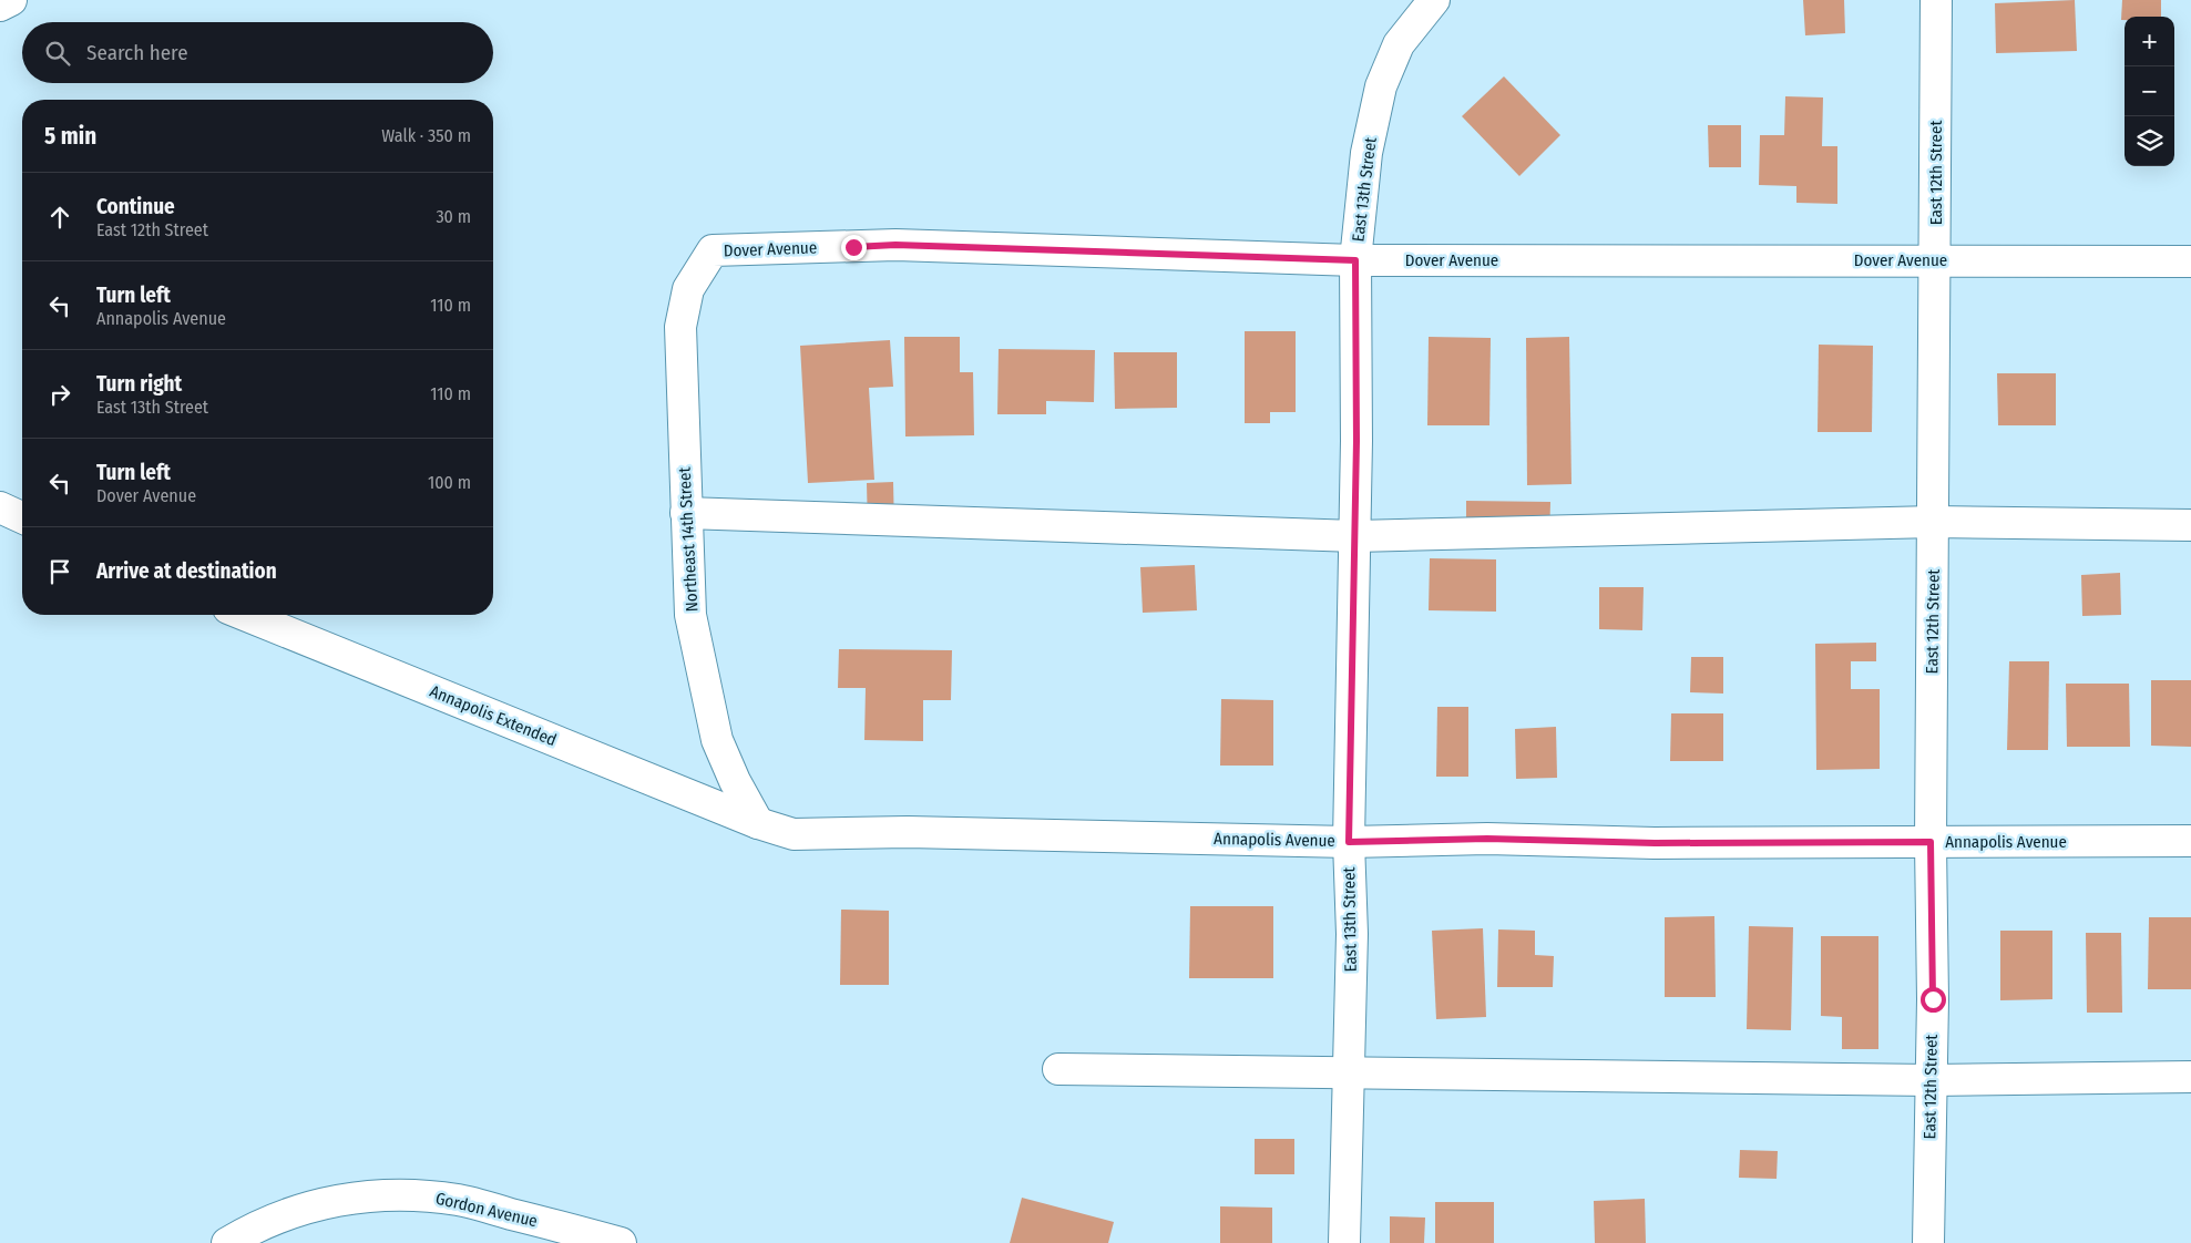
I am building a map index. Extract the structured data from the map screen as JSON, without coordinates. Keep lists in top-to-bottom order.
{
  "streets": {
    "street": [
      "East 12th Street",
      "East 13th Street",
      "Dover Avenue",
      "Northeast 14th Street",
      "Annapolis Extended",
      "Annapolis Avenue",
      "Gordon Avenue"
    ]
  },
  "crossings": [
    ["East 12th Street", "Dover Avenue"],
    ["East 12th Street", "Annapolis Avenue"],
    ["East 13th Street", "Dover Avenue"],
    ["East 13th Street", "Annapolis Avenue"],
    ["Dover Avenue", "Northeast 14th Street"],
    ["Northeast 14th Street", "Annapolis Extended"],
    ["Northeast 14th Street", "Annapolis Avenue"],
    ["Annapolis Extended", "Annapolis Avenue"]
  ],
  "page": {
    "map_buttons": ["+", "−"],
    "search": "Search here",
    "heading": ["5 min", "Walk · 350 m"],
    "list": [
      ["Continue", "East 12th Street", "30 m"],
      ["Turn left", "Annapolis Avenue", "110 m"],
      ["Turn right", "East 13th Street", "110 m"],
      ["Turn left", "Dover Avenue", "100 m"],
      "Arrive at destination"
    ]
  }
}
